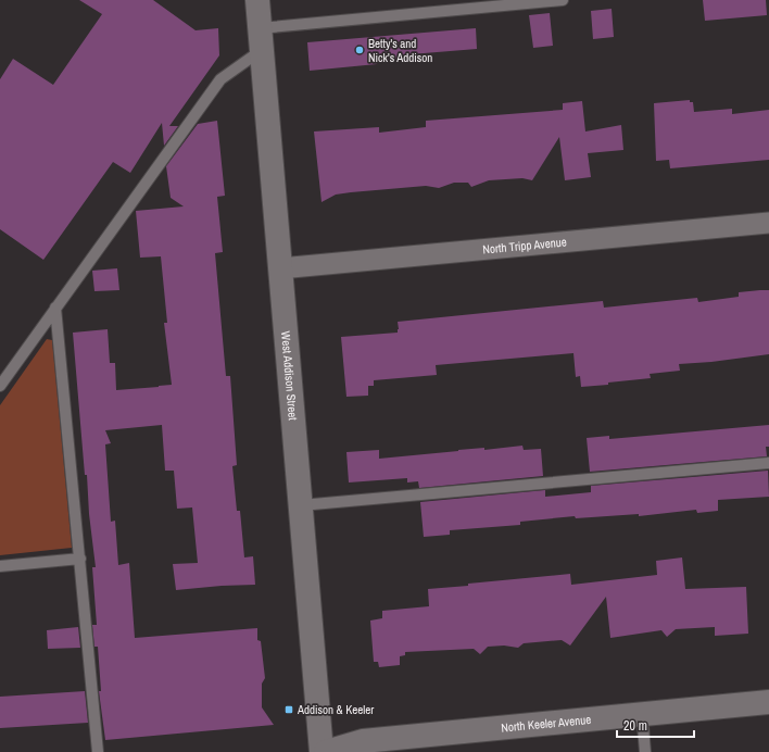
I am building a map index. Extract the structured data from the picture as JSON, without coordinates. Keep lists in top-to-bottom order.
{
  "streets": {
    "street": ["North Tripp Avenue", "West Addison Street", "North Keeler Avenue"]
  },
  "crossings": [
    ["North Tripp Avenue", "West Addison Street"]
  ],
  "places": {
    "other": ["Betty's and Nick's Addison"],
    "transit": ["Addison & Keeler"]
  },
  "scale_bar": "20 m"
}
